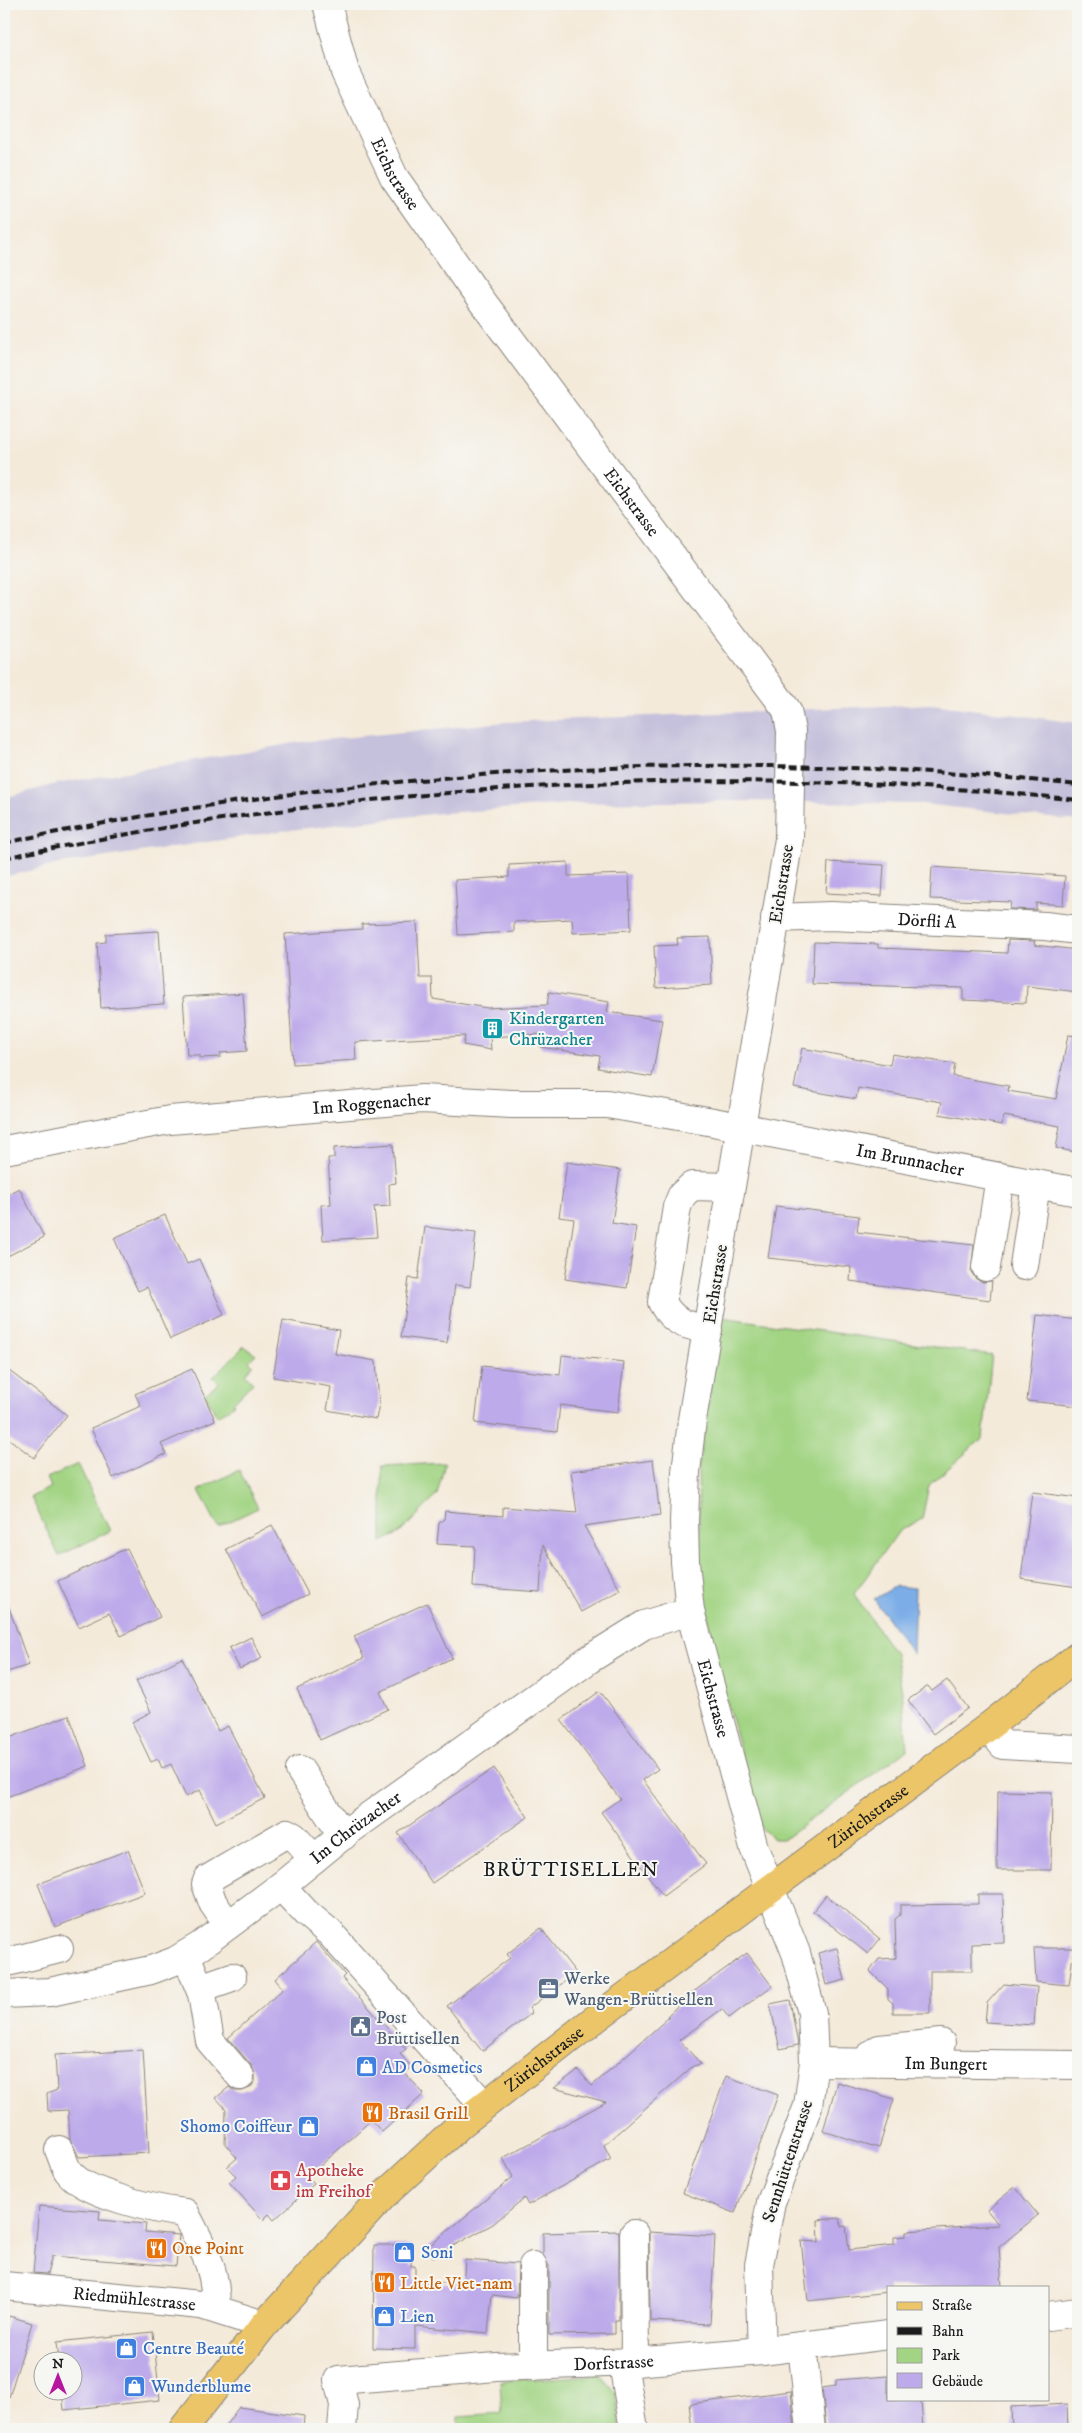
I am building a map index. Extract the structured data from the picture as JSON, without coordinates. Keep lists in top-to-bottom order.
{
  "streets": {
    "main road": ["Zürichstrasse"],
    "street": [
      "Eichstrasse",
      "Dörfli A",
      "Im Roggenacher",
      "Im Brunnacher",
      "Im Chrüzacher",
      "Im Bungert",
      "Sennhüttenstrasse",
      "Riedmühlestrasse",
      "Dorfstrasse"
    ]
  },
  "crossings": [
    ["Eichstrasse", "Dörfli A"],
    ["Eichstrasse", "Im Roggenacher"],
    ["Eichstrasse", "Im Brunnacher"],
    ["Eichstrasse", "Zürichstrasse"],
    ["Eichstrasse", "Im Chrüzacher"],
    ["Eichstrasse", "Sennhüttenstrasse"],
    ["Im Roggenacher", "Im Brunnacher"],
    ["Zürichstrasse", "Sennhüttenstrasse"],
    ["Zürichstrasse", "Riedmühlestrasse"],
    ["Im Bungert", "Sennhüttenstrasse"],
    ["Sennhüttenstrasse", "Dorfstrasse"]
  ],
  "districts": ["BRÜTTISELLEN"],
  "places": {
    "building": ["Kindergarten Chrüzacher"],
    "office": ["Werke Wangen-Brüttisellen"],
    "public building": ["Post Brüttisellen"],
    "shop": [
      "AD Cosmetics",
      "Shomo Coiffeur",
      "Soni",
      "Lien",
      "Centre Beauté",
      "Wunderblume"
    ],
    "restaurant": ["Brasil Grill", "One Point", "Little Viet-nam"],
    "pharmacy": ["Apotheke im Freihof"]
  },
  "legend": [
    "Straße",
    "Bahn",
    "Park",
    "Gebäude"
  ],
  "north": "top"
}
